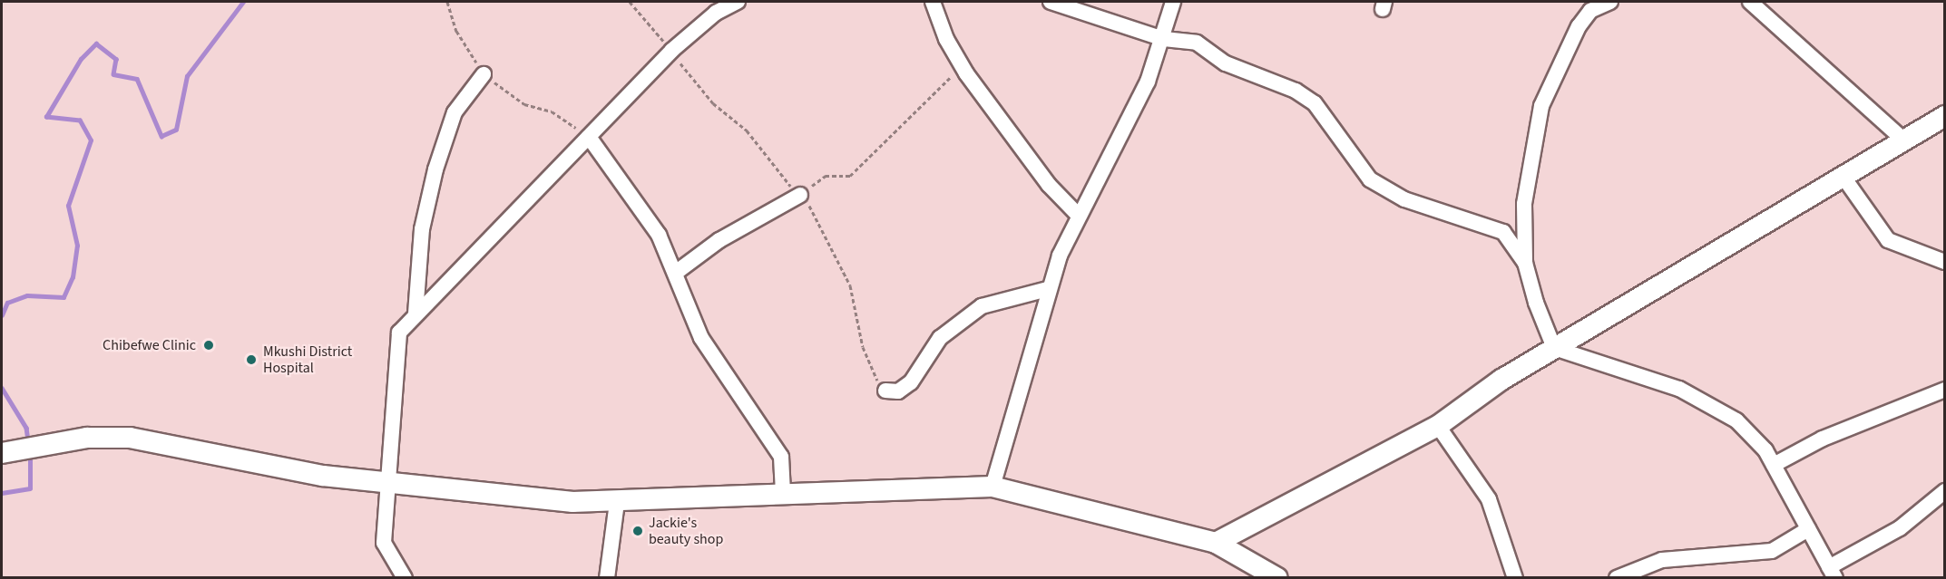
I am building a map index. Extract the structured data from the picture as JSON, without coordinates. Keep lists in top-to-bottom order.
{
  "places": ["Chibefwe Clinic", "Mkushi District Hospital", "Jackie's beauty shop"]
}
